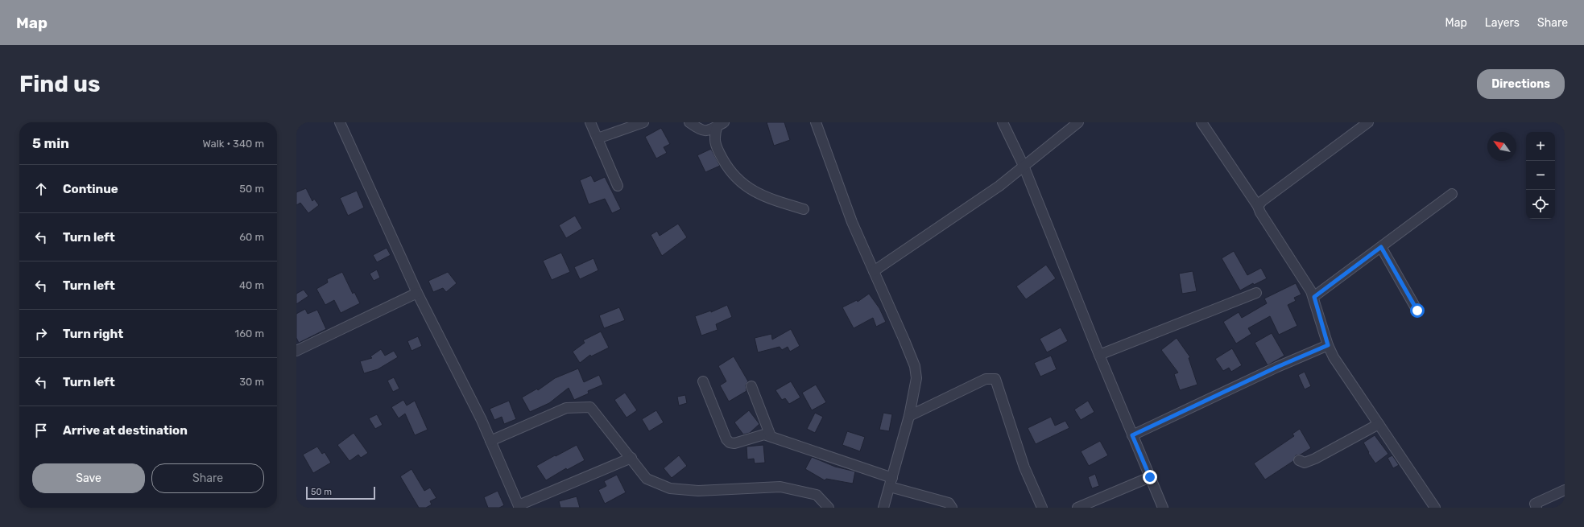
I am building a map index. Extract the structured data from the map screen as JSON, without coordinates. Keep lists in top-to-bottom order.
{
  "scale_bar": "50 m",
  "north": "top left",
  "page": {
    "header": "Map",
    "nav": ["Map", "Layers", "Share"],
    "buttons": [
      "Directions",
      ["Save", "Share"]
    ],
    "title": "Find us",
    "heading": ["5 min", "Walk · 340 m"],
    "map_buttons": ["+", "−"],
    "list": [
      ["Continue", "50 m"],
      ["Turn left", "60 m"],
      ["Turn left", "40 m"],
      ["Turn right", "160 m"],
      ["Turn left", "30 m"],
      "Arrive at destination"
    ],
    "scale": "50 m"
  }
}
